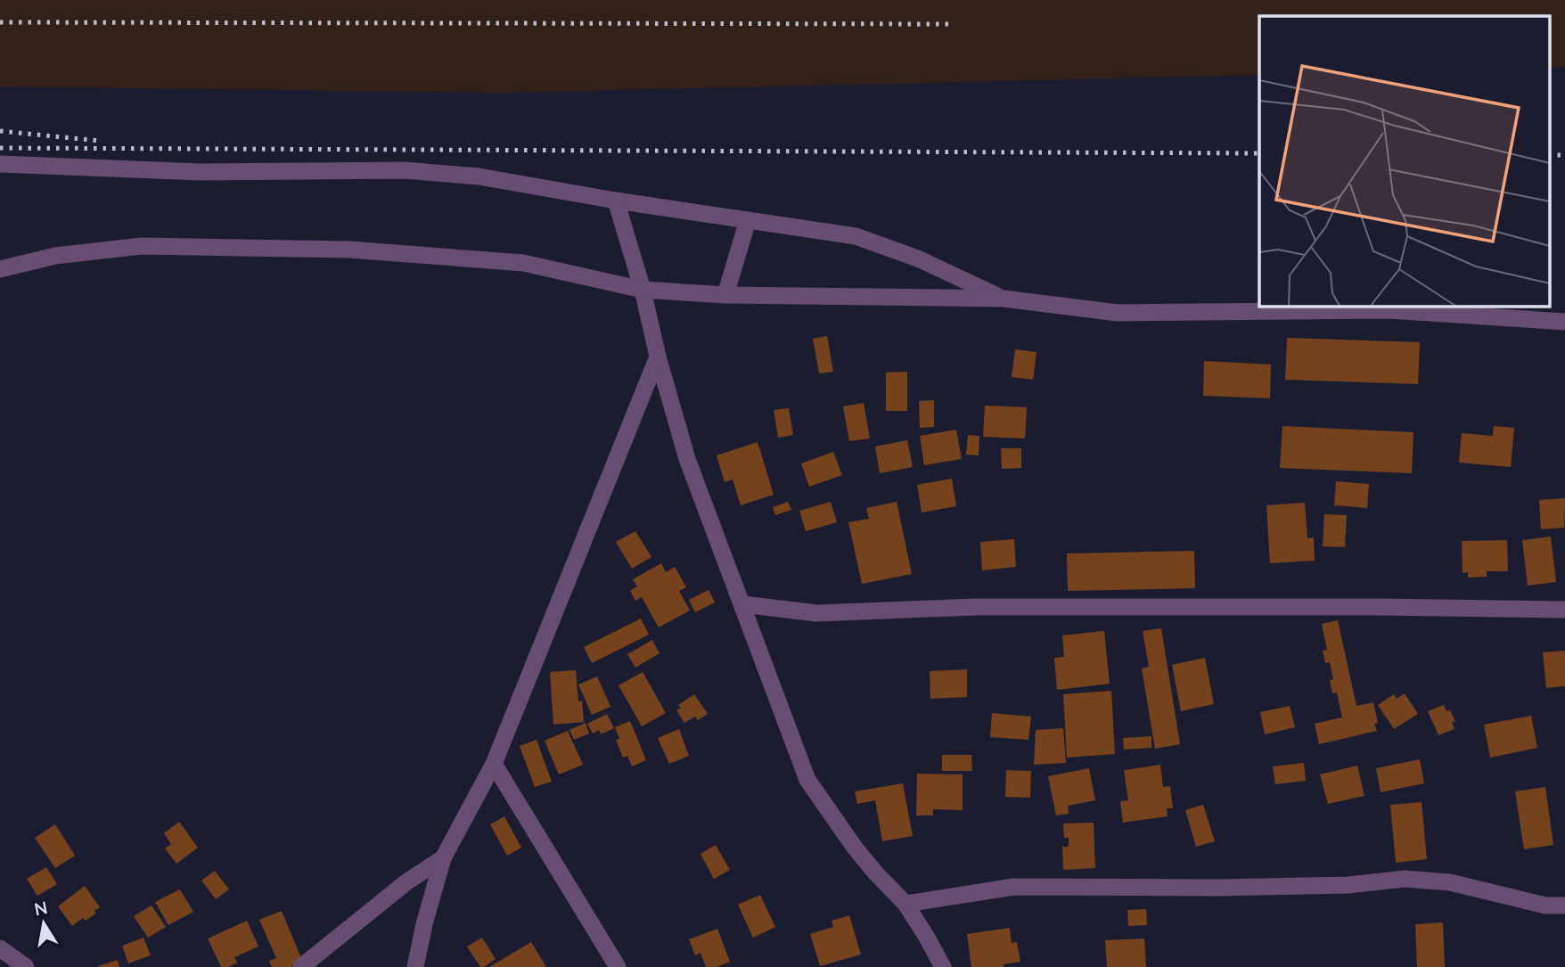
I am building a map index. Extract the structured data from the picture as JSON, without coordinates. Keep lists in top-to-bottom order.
{
  "north": "top"
}
